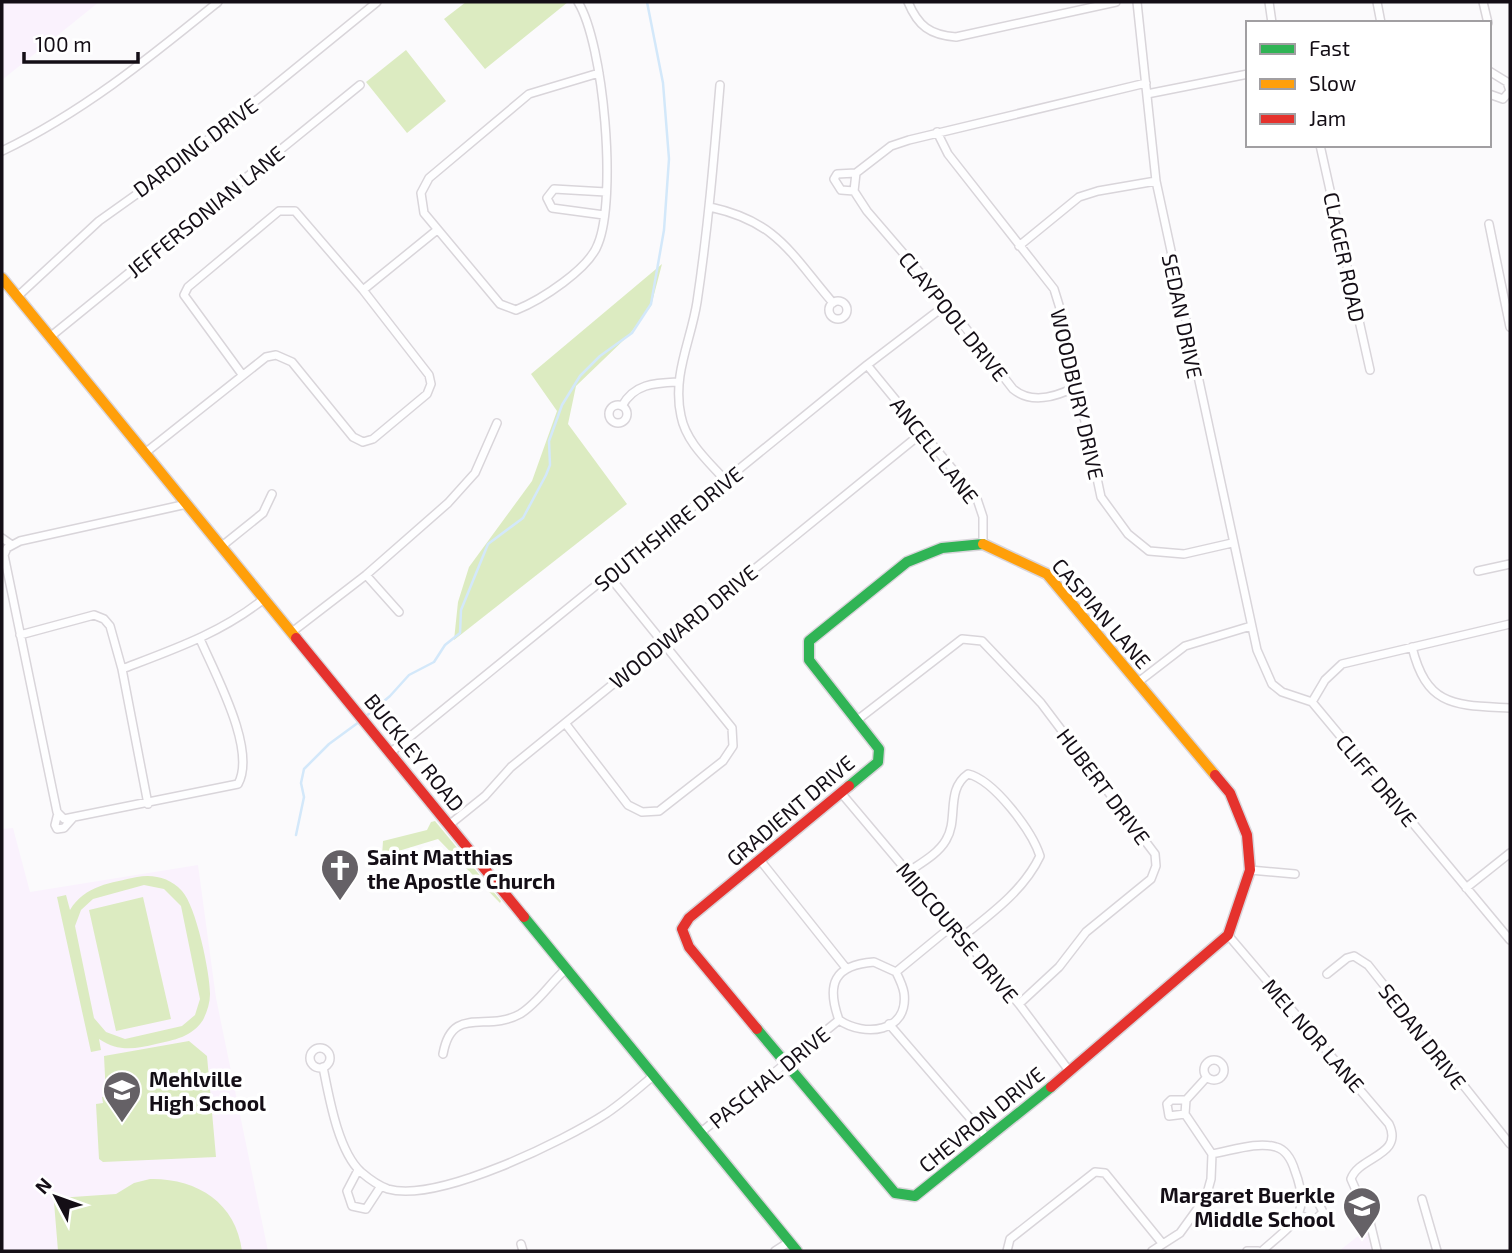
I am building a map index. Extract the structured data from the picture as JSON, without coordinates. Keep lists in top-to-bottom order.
{
  "streets": {
    "street": [
      "DARDING DRIVE",
      "JEFFERSONIAN LANE",
      "CLAGER ROAD",
      "CLAYPOOL DRIVE",
      "SEDAN DRIVE",
      "WOODBURY DRIVE",
      "ANCELL LANE",
      "SOUTHSHIRE DRIVE",
      "CASPIAN LANE",
      "WOODWARD DRIVE",
      "BUCKLEY ROAD",
      "CLIFF DRIVE",
      "HUBERT DRIVE",
      "GRADIENT DRIVE",
      "MIDCOURSE DRIVE",
      "MEL NOR LANE",
      "PASCHAL DRIVE",
      "CHEVRON DRIVE"
    ]
  },
  "crossings": [
    ["DARDING DRIVE", "BUCKLEY ROAD"],
    ["JEFFERSONIAN LANE", "BUCKLEY ROAD"],
    ["CLAYPOOL DRIVE", "SEDAN DRIVE"],
    ["CLAYPOOL DRIVE", "WOODBURY DRIVE"],
    ["CLAYPOOL DRIVE", "SOUTHSHIRE DRIVE"],
    ["SEDAN DRIVE", "WOODBURY DRIVE"],
    ["SEDAN DRIVE", "CLIFF DRIVE"],
    ["ANCELL LANE", "SOUTHSHIRE DRIVE"],
    ["ANCELL LANE", "CASPIAN LANE"],
    ["ANCELL LANE", "WOODWARD DRIVE"],
    ["ANCELL LANE", "GRADIENT DRIVE"],
    ["SOUTHSHIRE DRIVE", "BUCKLEY ROAD"],
    ["CASPIAN LANE", "GRADIENT DRIVE"],
    ["WOODWARD DRIVE", "BUCKLEY ROAD"],
    ["BUCKLEY ROAD", "PASCHAL DRIVE"],
    ["HUBERT DRIVE", "GRADIENT DRIVE"],
    ["HUBERT DRIVE", "MIDCOURSE DRIVE"],
    ["GRADIENT DRIVE", "MIDCOURSE DRIVE"],
    ["GRADIENT DRIVE", "CHEVRON DRIVE"],
    ["MIDCOURSE DRIVE", "CHEVRON DRIVE"],
    ["MEL NOR LANE", "CHEVRON DRIVE"],
    ["PASCHAL DRIVE", "CHEVRON DRIVE"]
  ],
  "places": {
    "church": ["Saint Matthias the Apostle Church"],
    "school or university": ["Mehlville High School", "Margaret Buerkle Middle School"]
  },
  "legend": ["Fast", "Slow", "Jam"],
  "scale_bar": "100 m",
  "north": "top left"
}
